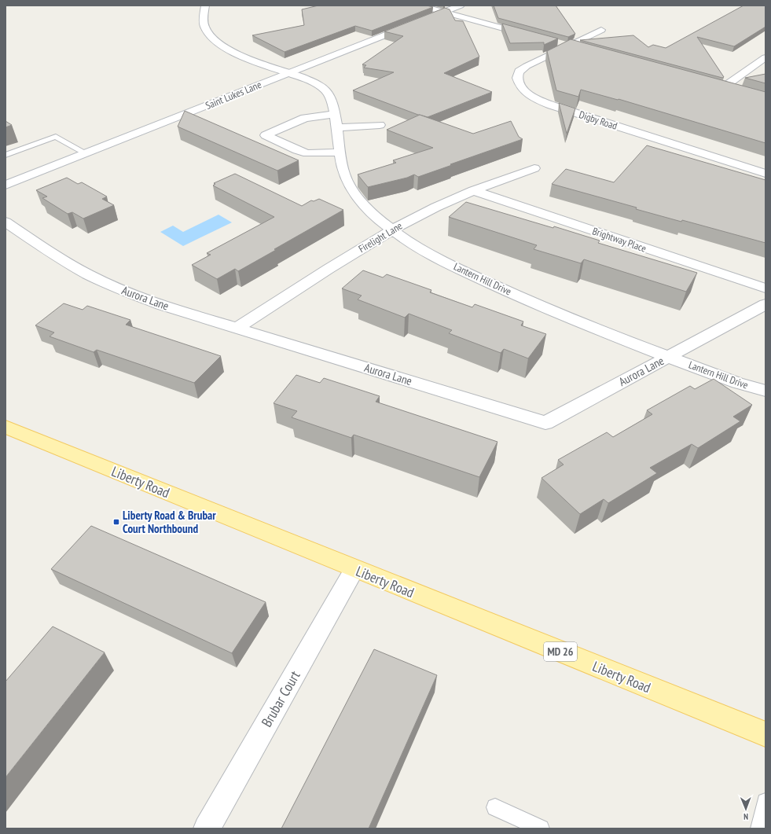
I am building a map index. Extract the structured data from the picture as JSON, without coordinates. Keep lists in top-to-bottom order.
{
  "streets": {
    "main road": ["Liberty Road", "MD 26"],
    "street": [
      "Saint Lukes Lane",
      "Digby Road",
      "Firelight Lane",
      "Brightway Place",
      "Lantern Hill Drive",
      "Aurora Lane",
      "Brubar Court"
    ]
  },
  "crossings": [
    ["Saint Lukes Lane", "Lantern Hill Drive"],
    ["Firelight Lane", "Brightway Place"],
    ["Firelight Lane", "Lantern Hill Drive"],
    ["Firelight Lane", "Aurora Lane"],
    ["Lantern Hill Drive", "Aurora Lane"],
    ["Liberty Road", "Brubar Court"]
  ],
  "places": {
    "transit": ["Liberty Road & Brubar Court Northbound"]
  },
  "north": "bottom"
}
